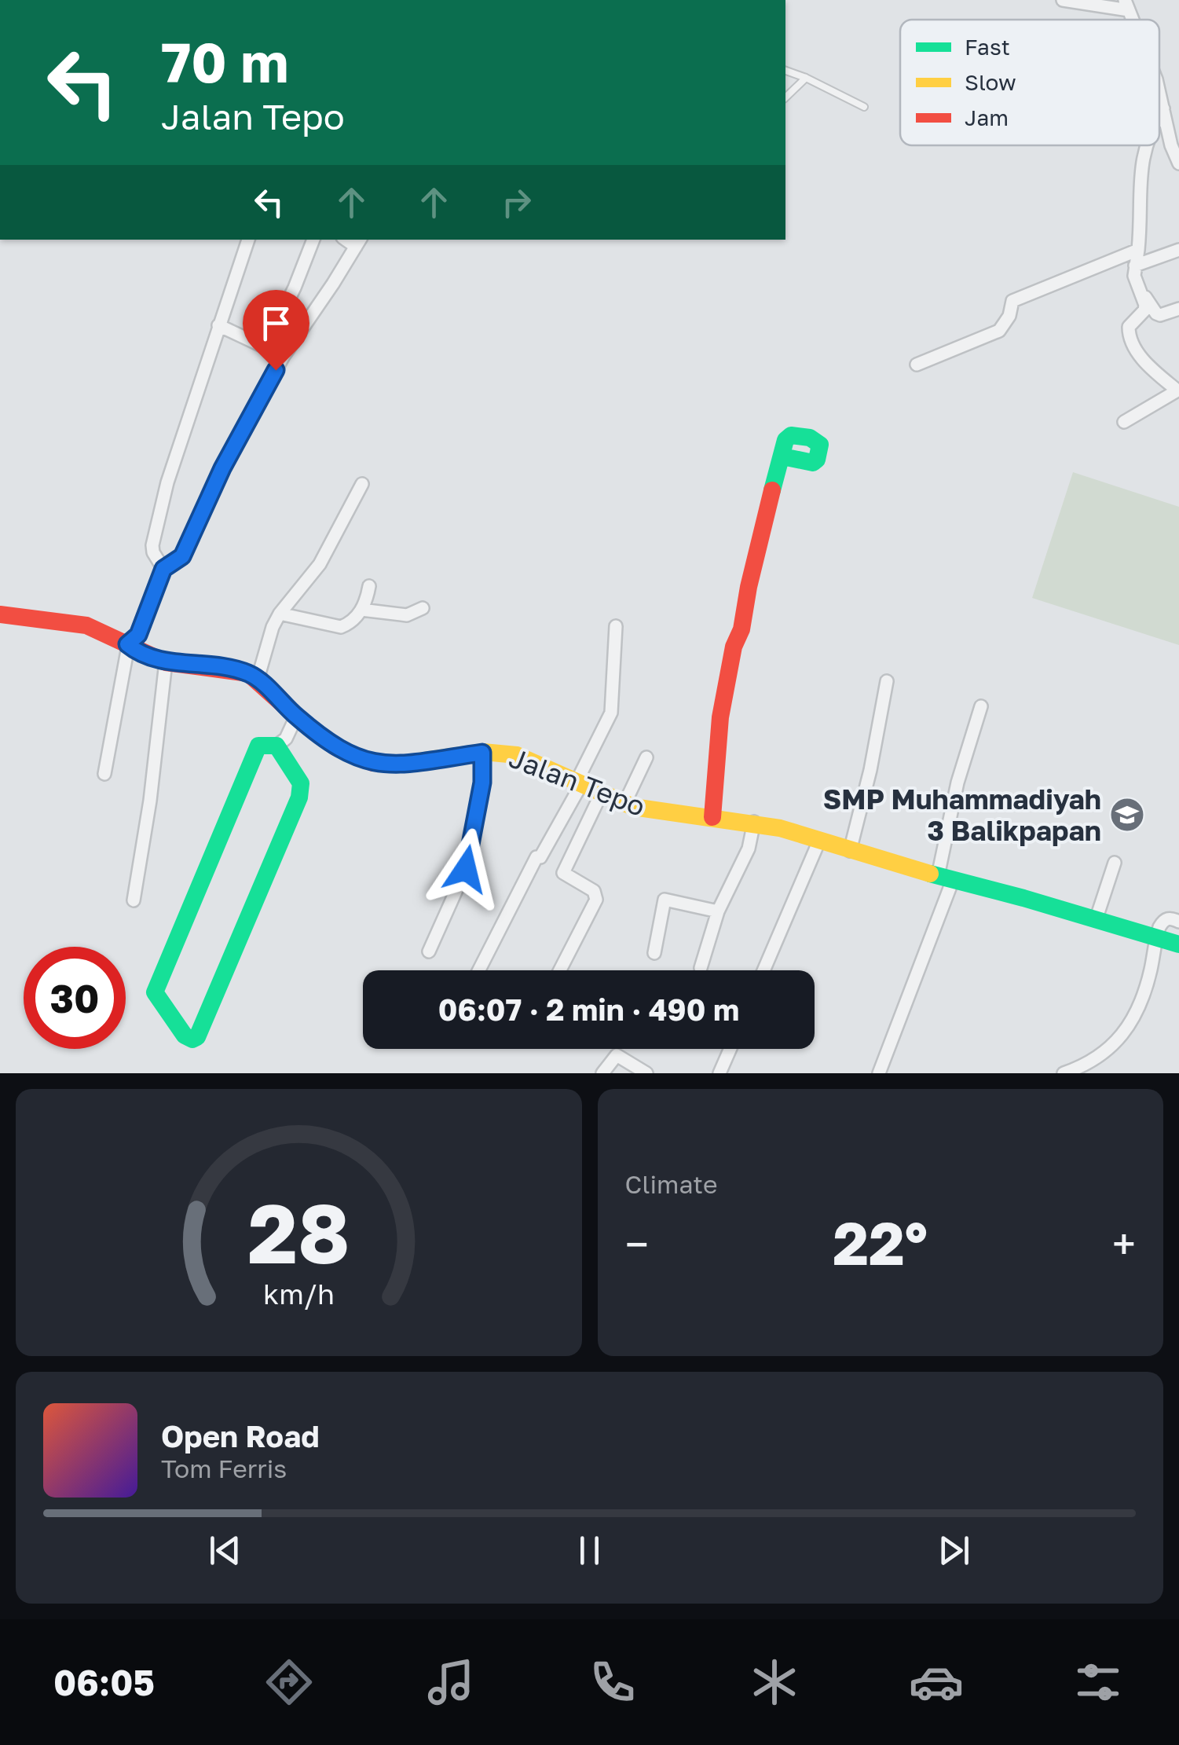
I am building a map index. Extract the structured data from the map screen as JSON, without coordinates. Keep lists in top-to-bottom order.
{
  "streets": {
    "street": ["Jalan Tepo"]
  },
  "places": {
    "school or university": ["SMP Muhammadiyah 3 Balikpapan"]
  },
  "legend": ["Fast", "Slow", "Jam"],
  "page": {
    "turn": ["70 m", "Jalan Tepo"],
    "limit": "30",
    "trip": "06:07 · 2 min · 490 m",
    "tile": "Climate",
    "heat": ["−", "22°", "+"],
    "song": ["Open Road", "Tom Ferris"],
    "tabs": "06:05",
    "gauge": ["28", "km/h"]
  }
}
